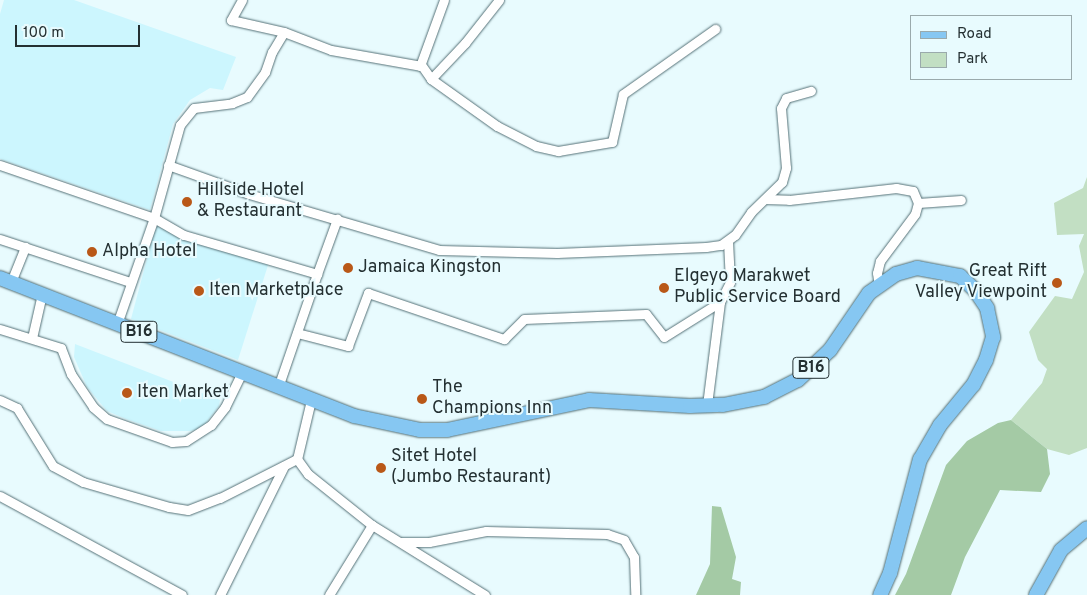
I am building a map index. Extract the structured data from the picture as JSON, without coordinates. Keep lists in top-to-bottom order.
{
  "streets": {
    "main road": ["B16"]
  },
  "places": [
    "Hillside Hotel & Restaurant",
    "Alpha Hotel",
    "Jamaica Kingston",
    "Great Rift Valley Viewpoint",
    "Elgeyo Marakwet Public Service Board",
    "Iten Marketplace",
    "Iten Market",
    "The Champions Inn",
    "Sitet Hotel (Jumbo Restaurant)"
  ],
  "legend": ["Road", "Park"],
  "scale_bar": "100 m"
}
